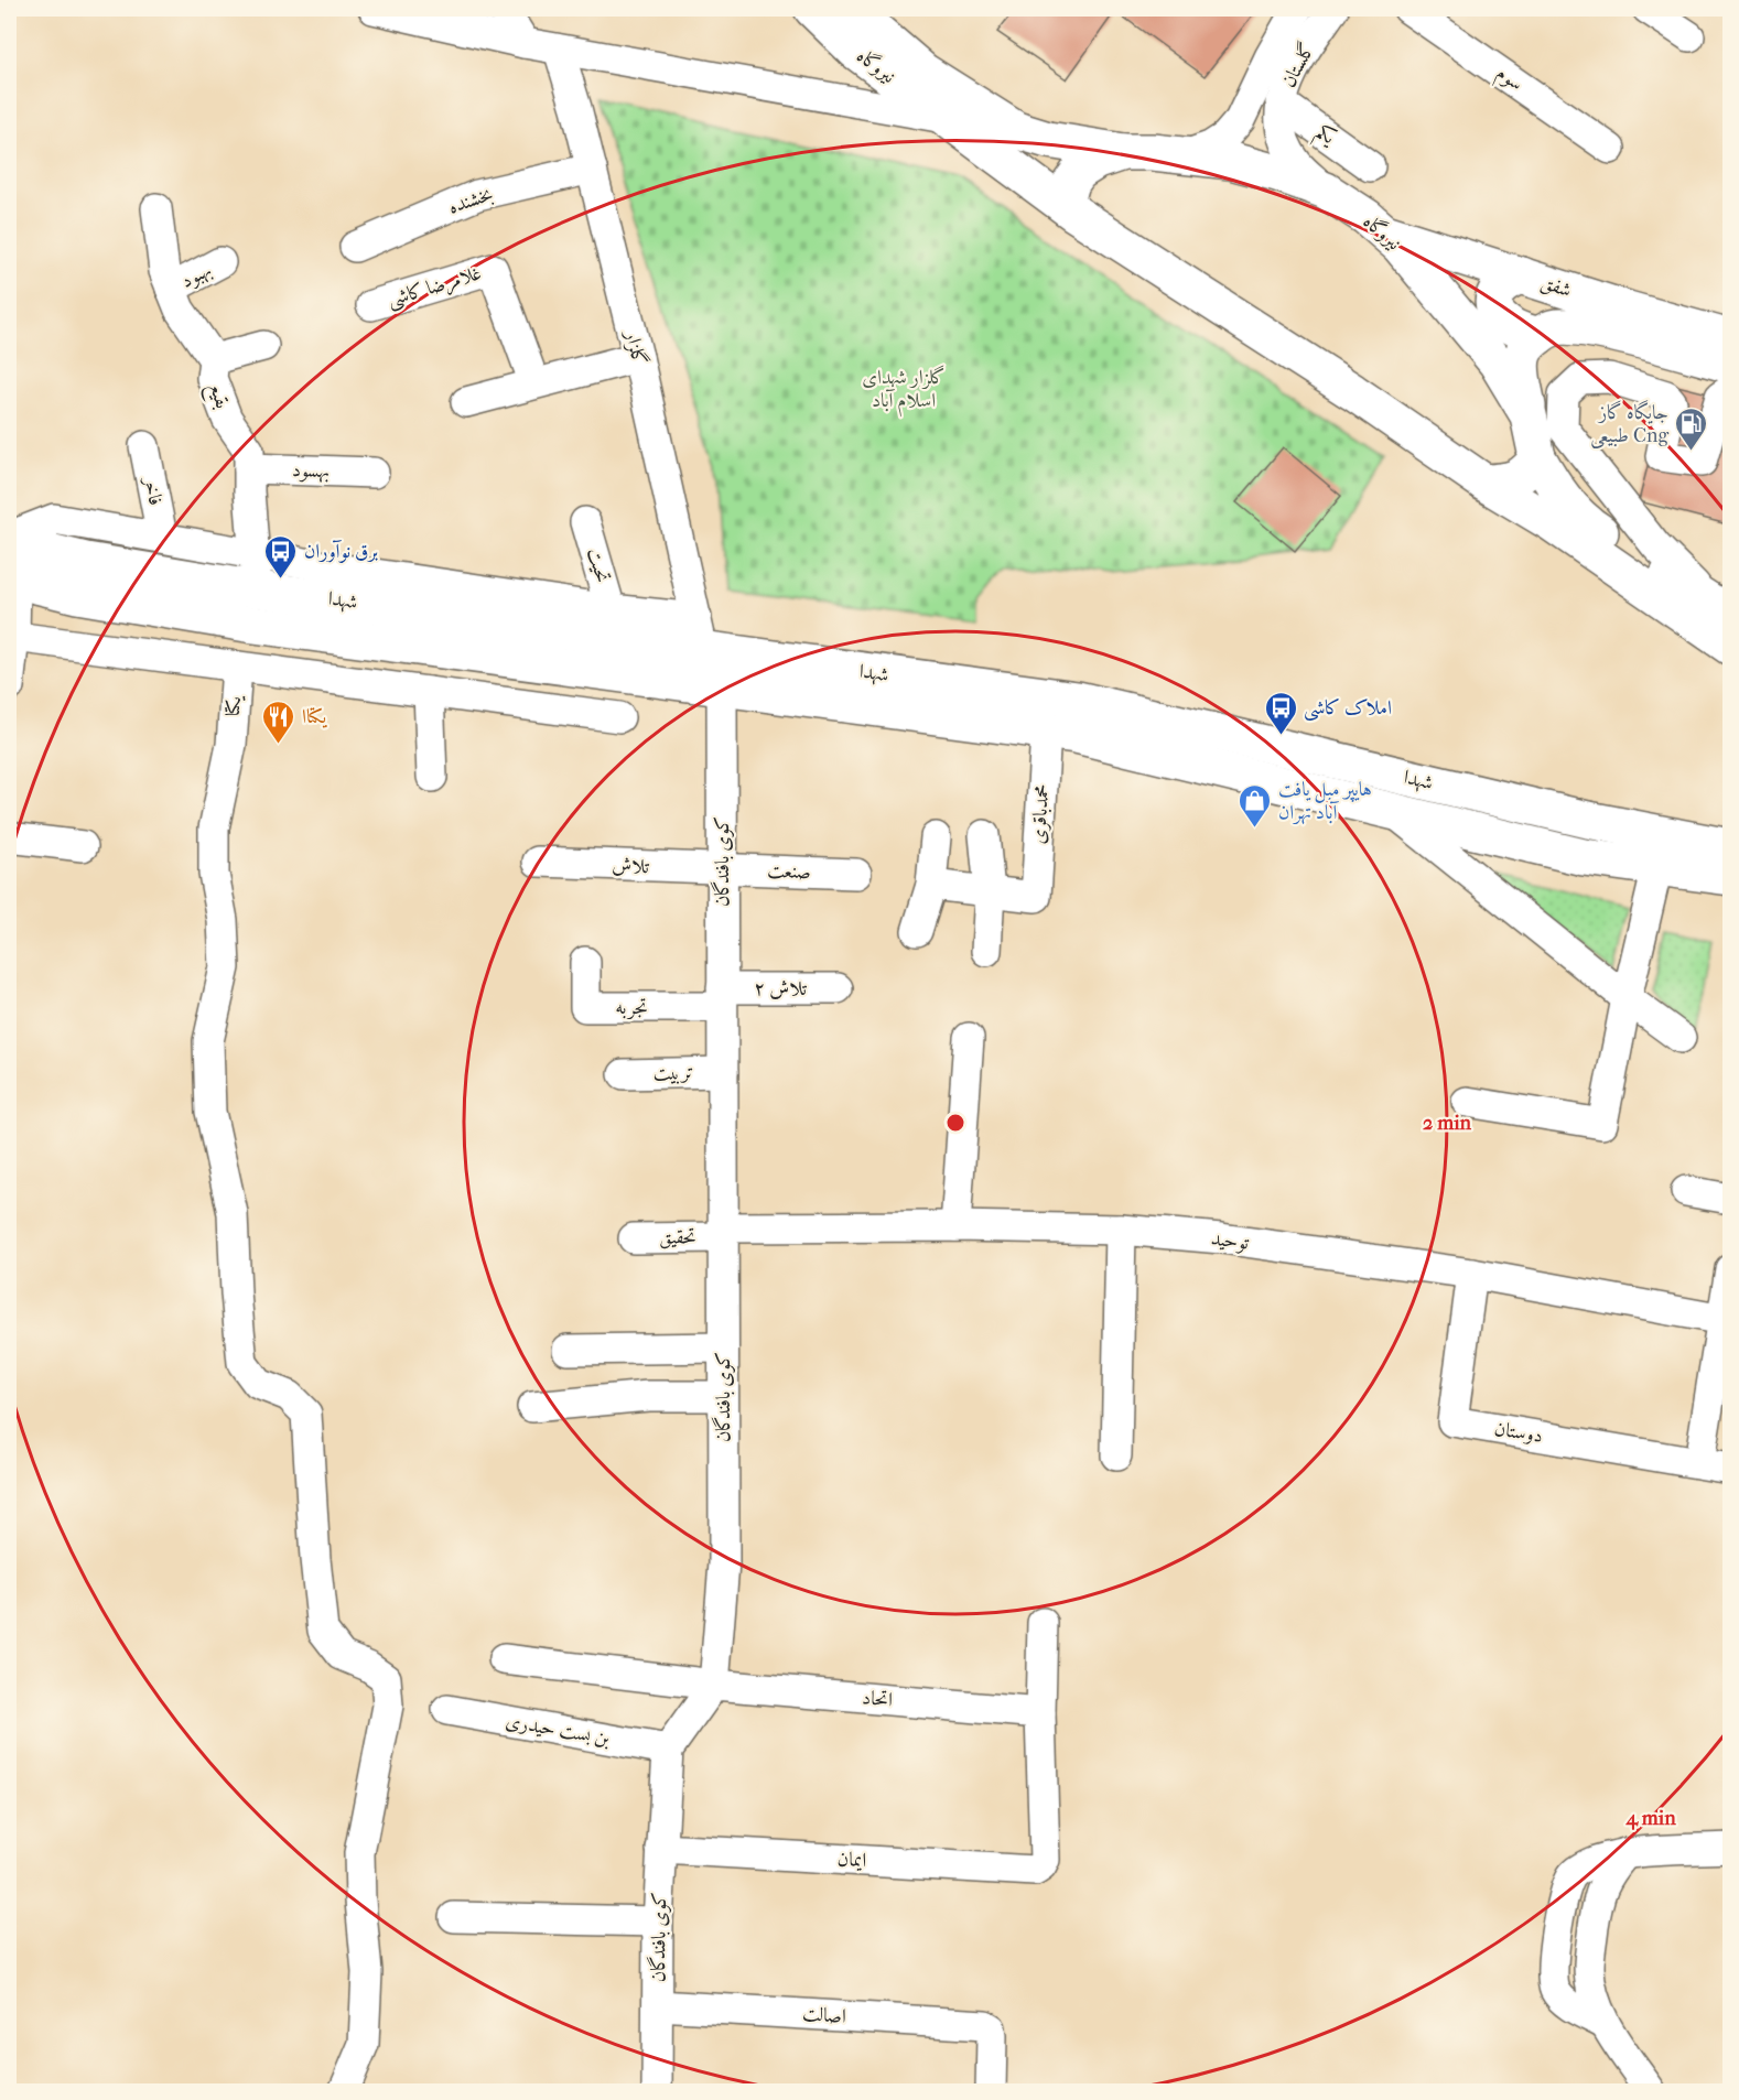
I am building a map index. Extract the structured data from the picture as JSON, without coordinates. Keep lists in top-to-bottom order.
{
  "streets": {
    "main road": ["نیروگاه", "شفق", "شهدا"],
    "street": [
      "گلستان",
      "سوم",
      "یکم",
      "بخشنده",
      "بهبود",
      "غلامرضا کاشی",
      "گلزار",
      "بقیع",
      "بهسود",
      "فاخر",
      "تحیت",
      "یکتا",
      "محمدباقری",
      "کوی بافندگان",
      "تلاش",
      "صنعت",
      "تلاش ۲",
      "تجربه",
      "تربیت",
      "تحقیق",
      "توحید",
      "دوستان",
      "اتحاد",
      "بن بست حیدری",
      "ایمان",
      "اصالت"
    ]
  },
  "crossings": [
    ["گلستان", "نیروگاه"],
    ["گلستان", "یکم"],
    ["نیروگاه", "شفق"],
    ["بخشنده", "گلزار"],
    ["بهبود", "بقیع"],
    ["گلزار", "شهدا"],
    ["بقیع", "بهسود"],
    ["بقیع", "شهدا"],
    ["شهدا", "محمدباقری"],
    ["شهدا", "کوی بافندگان"],
    ["کوی بافندگان", "تلاش"],
    ["کوی بافندگان", "صنعت"],
    ["کوی بافندگان", "تلاش ۲"],
    ["کوی بافندگان", "تجربه"],
    ["کوی بافندگان", "تربیت"],
    ["کوی بافندگان", "تحقیق"],
    ["کوی بافندگان", "توحید"],
    ["کوی بافندگان", "اتحاد"],
    ["کوی بافندگان", "بن بست حیدری"],
    ["کوی بافندگان", "ایمان"],
    ["کوی بافندگان", "اصالت"],
    ["تلاش", "صنعت"],
    ["تلاش ۲", "تجربه"],
    ["تحقیق", "توحید"],
    ["توحید", "دوستان"],
    ["اتحاد", "ایمان"]
  ],
  "parks": ["گلزار شهدای اسلام آباد"],
  "places": {
    "fuel station": ["جایگاه گاز طبیعی Cng"],
    "bus stop": ["برق نوآوران", "املاک کاشی"],
    "restaurant": ["یکتاا"],
    "shop": ["هایپر مبل یافت آباد تهران"]
  },
  "rings": ["2 min", "4 min"]
}
